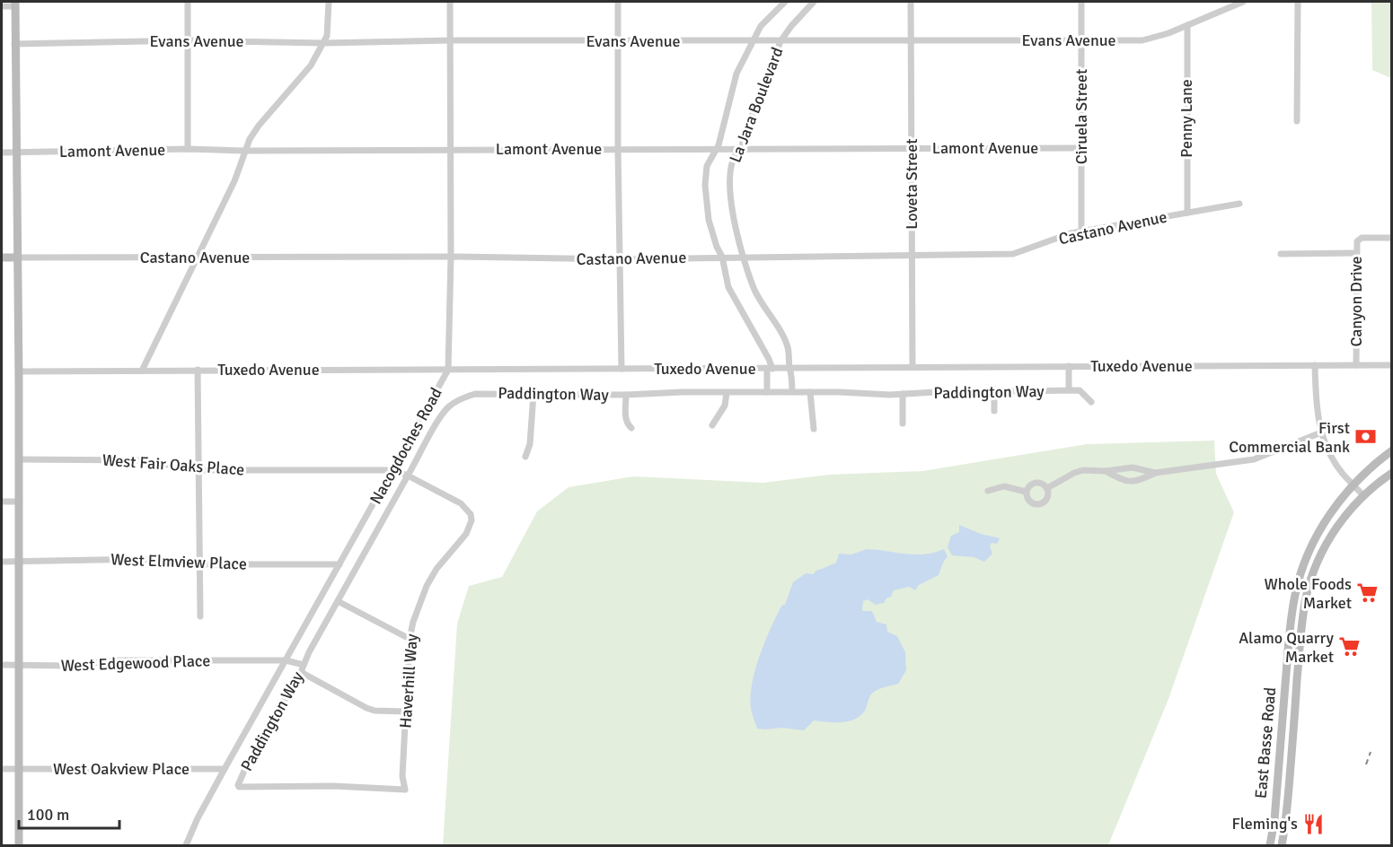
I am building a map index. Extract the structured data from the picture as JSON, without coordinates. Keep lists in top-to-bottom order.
{
  "streets": {
    "main road": ["East Basse Road"],
    "street": [
      "Evans Avenue",
      "La Jara Boulevard",
      "Ciruela Street",
      "Penny Lane",
      "Lamont Avenue",
      "Loveta Street",
      "Castano Avenue",
      "Canyon Drive",
      "Tuxedo Avenue",
      "Paddington Way",
      "Nacogdoches Road",
      "West Fair Oaks Place",
      "West Elmview Place",
      "West Edgewood Place",
      "Haverhill Way",
      "West Oakview Place"
    ]
  },
  "crossings": [
    ["Evans Avenue", "La Jara Boulevard"],
    ["Evans Avenue", "Ciruela Street"],
    ["Evans Avenue", "Penny Lane"],
    ["Evans Avenue", "Loveta Street"],
    ["Evans Avenue", "Nacogdoches Road"],
    ["La Jara Boulevard", "Lamont Avenue"],
    ["La Jara Boulevard", "Castano Avenue"],
    ["La Jara Boulevard", "Tuxedo Avenue"],
    ["La Jara Boulevard", "Paddington Way"],
    ["Ciruela Street", "Lamont Avenue"],
    ["Ciruela Street", "Castano Avenue"],
    ["Penny Lane", "Castano Avenue"],
    ["Lamont Avenue", "Loveta Street"],
    ["Lamont Avenue", "Nacogdoches Road"],
    ["Loveta Street", "Castano Avenue"],
    ["Loveta Street", "Tuxedo Avenue"],
    ["Castano Avenue", "Nacogdoches Road"],
    ["Canyon Drive", "Tuxedo Avenue"],
    ["Tuxedo Avenue", "Nacogdoches Road"],
    ["Paddington Way", "West Edgewood Place"],
    ["Paddington Way", "Haverhill Way"],
    ["Nacogdoches Road", "West Fair Oaks Place"],
    ["Nacogdoches Road", "West Elmview Place"],
    ["Nacogdoches Road", "West Edgewood Place"],
    ["Nacogdoches Road", "Haverhill Way"],
    ["Nacogdoches Road", "West Oakview Place"],
    ["West Fair Oaks Place", "Haverhill Way"],
    ["West Edgewood Place", "Haverhill Way"]
  ],
  "places": {
    "bank": ["First Commercial Bank"],
    "supermarket": ["Whole Foods Market", "Alamo Quarry Market"],
    "restaurant": ["Fleming's"]
  },
  "scale_bar": "100 m"
}
